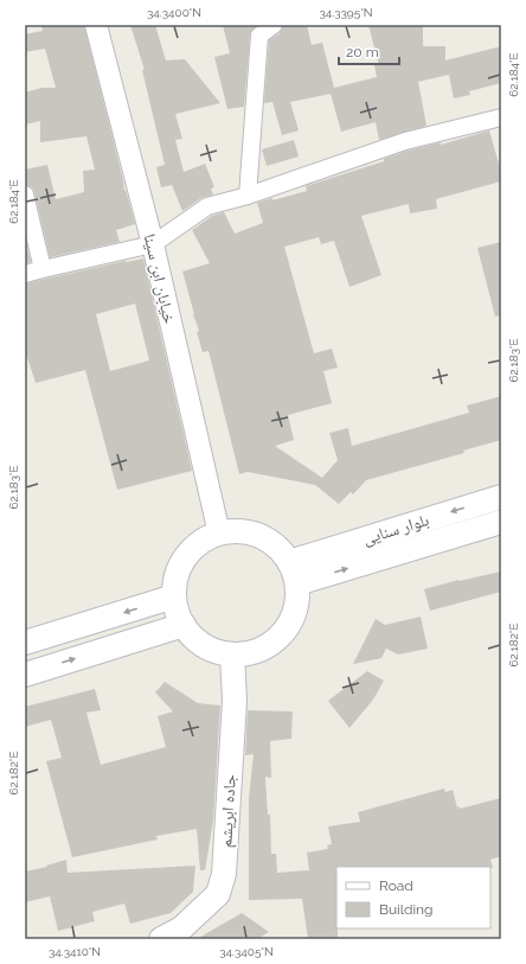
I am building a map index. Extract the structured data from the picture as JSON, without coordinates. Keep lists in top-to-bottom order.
{
  "streets": {
    "main road": ["بلوار سنایی", "جاده ابریشم"],
    "street": ["خیابان ابن سینا"]
  },
  "crossings": [
    ["خیابان ابن سینا", "بلوار سنایی"],
    ["خیابان ابن سینا", "جاده ابریشم"],
    ["بلوار سنایی", "جاده ابریشم"]
  ],
  "legend": ["Road", "Building"],
  "scale_bar": "20 m",
  "coordinates": [
    "34.3400°N",
    "34.3395°N",
    "62.184°E",
    "62.183°E",
    "62.182°E",
    "34.3410°N",
    "34.3405°N"
  ]
}
